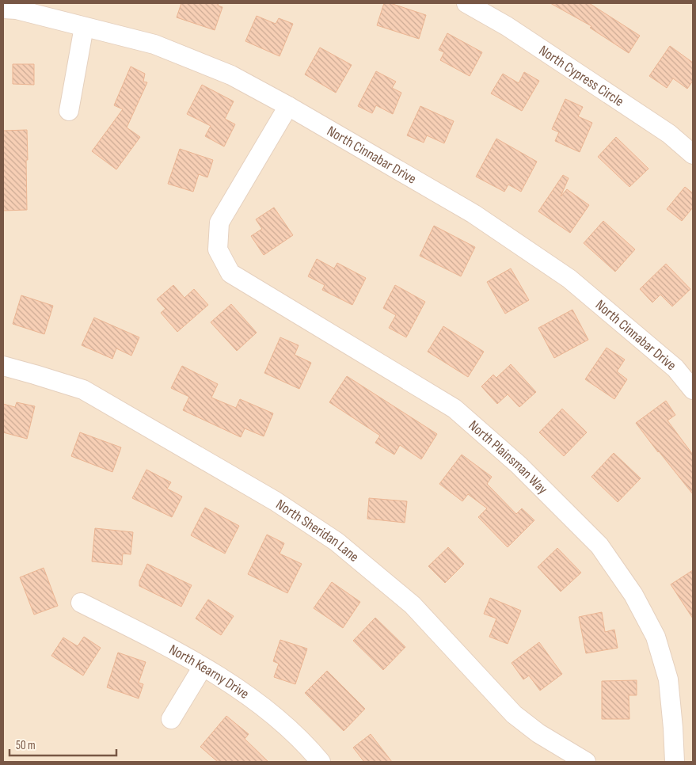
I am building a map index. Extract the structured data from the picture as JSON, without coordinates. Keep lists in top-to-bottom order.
{
  "streets": {
    "street": [
      "North Cypress Circle",
      "North Cinnabar Drive",
      "North Plainsman Way",
      "North Sheridan Lane",
      "North Kearny Drive"
    ]
  },
  "crossings": [
    ["North Cinnabar Drive", "North Plainsman Way"]
  ],
  "scale_bar": "50 m"
}
